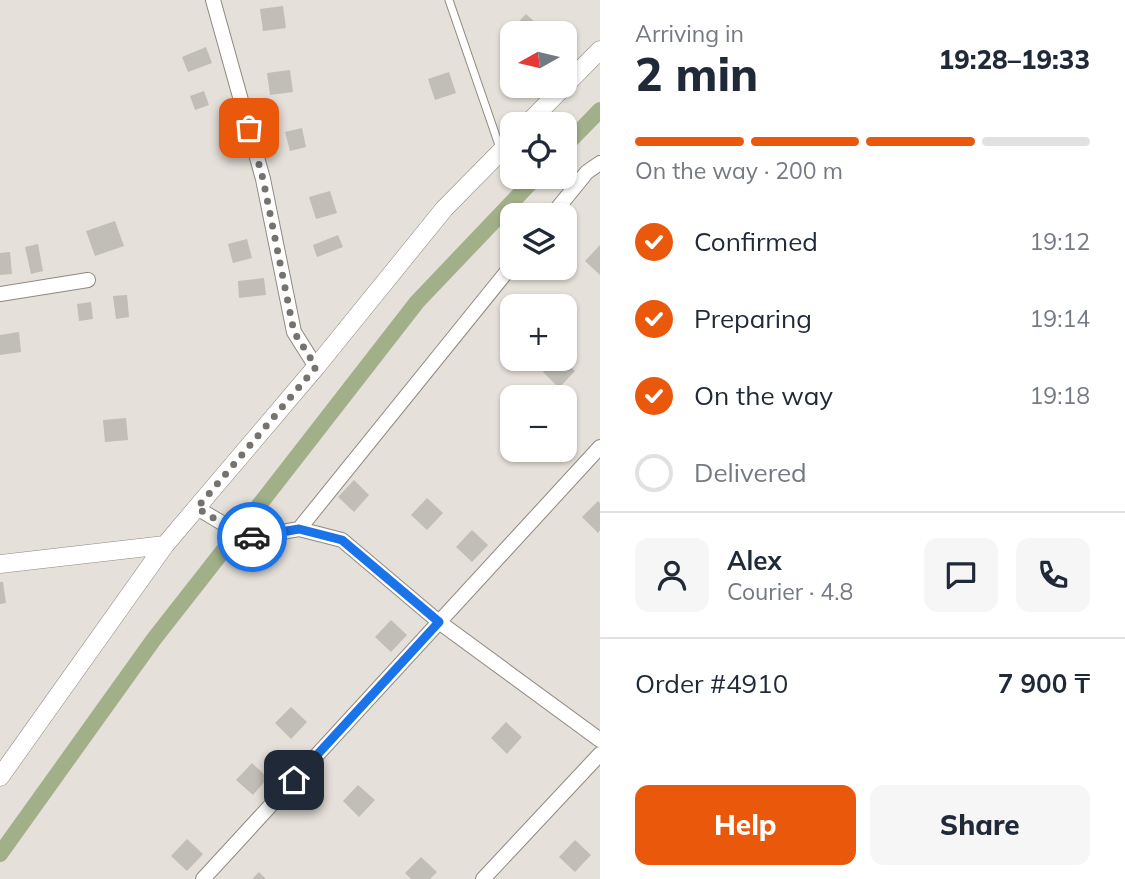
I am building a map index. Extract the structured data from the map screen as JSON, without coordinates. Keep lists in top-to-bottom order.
{
  "north": "left",
  "page": {
    "heading": ["2 min", "Arriving in", "19:28–19:33"],
    "panel": [
      "Alex",
      "Courier · 4.8",
      "Order #4910",
      "7 900 ₸"
    ],
    "map_buttons": ["+", "−"],
    "bar": "On the way · 200 m",
    "list": [
      ["Confirmed", "19:12"],
      ["Preparing", "19:14"],
      ["On the way", "19:18"],
      "Delivered"
    ],
    "buttons": ["Help", "Share"]
  }
}
